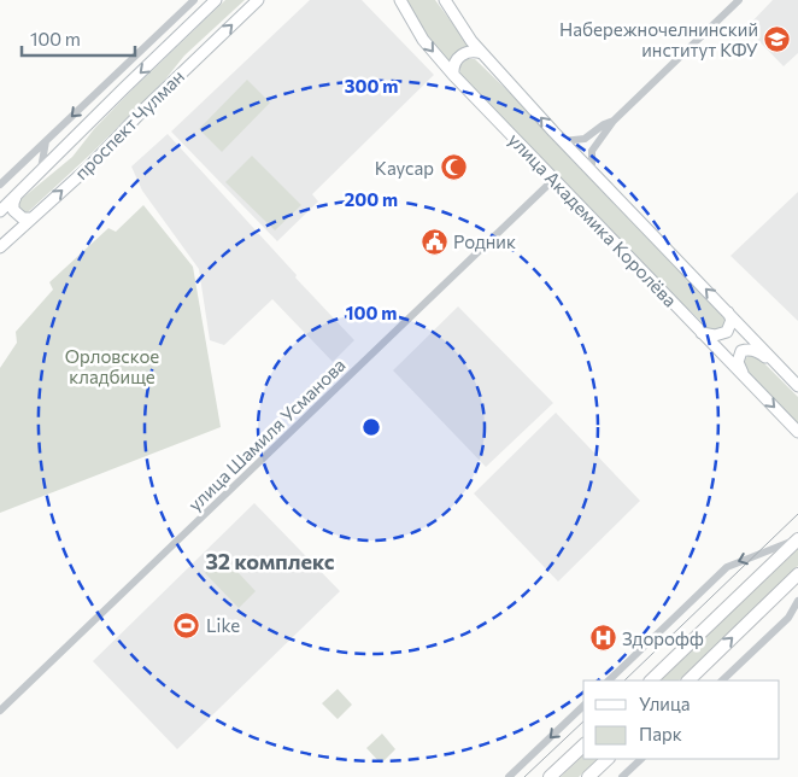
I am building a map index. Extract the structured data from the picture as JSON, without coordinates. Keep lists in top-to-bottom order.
{
  "streets": {
    "street": ["проспект Чулман", "улица Академика Королёва", "улица Шамиля Усманова"]
  },
  "crossings": [
    ["улица Академика Королёва", "улица Шамиля Усманова"]
  ],
  "districts": ["32 комплекс"],
  "parks": ["Орловское кладбище"],
  "places": {
    "school or university": ["Набережночелнинский институт КФУ"],
    "mosque": ["Каусар"],
    "public building": ["Родник"],
    "sports": ["Like"],
    "hospital": ["Здорофф"]
  },
  "legend": ["Улица", "Парк"],
  "scale_bar": "100 m",
  "rings": ["300 m", "200 m", "100 m"]
}
